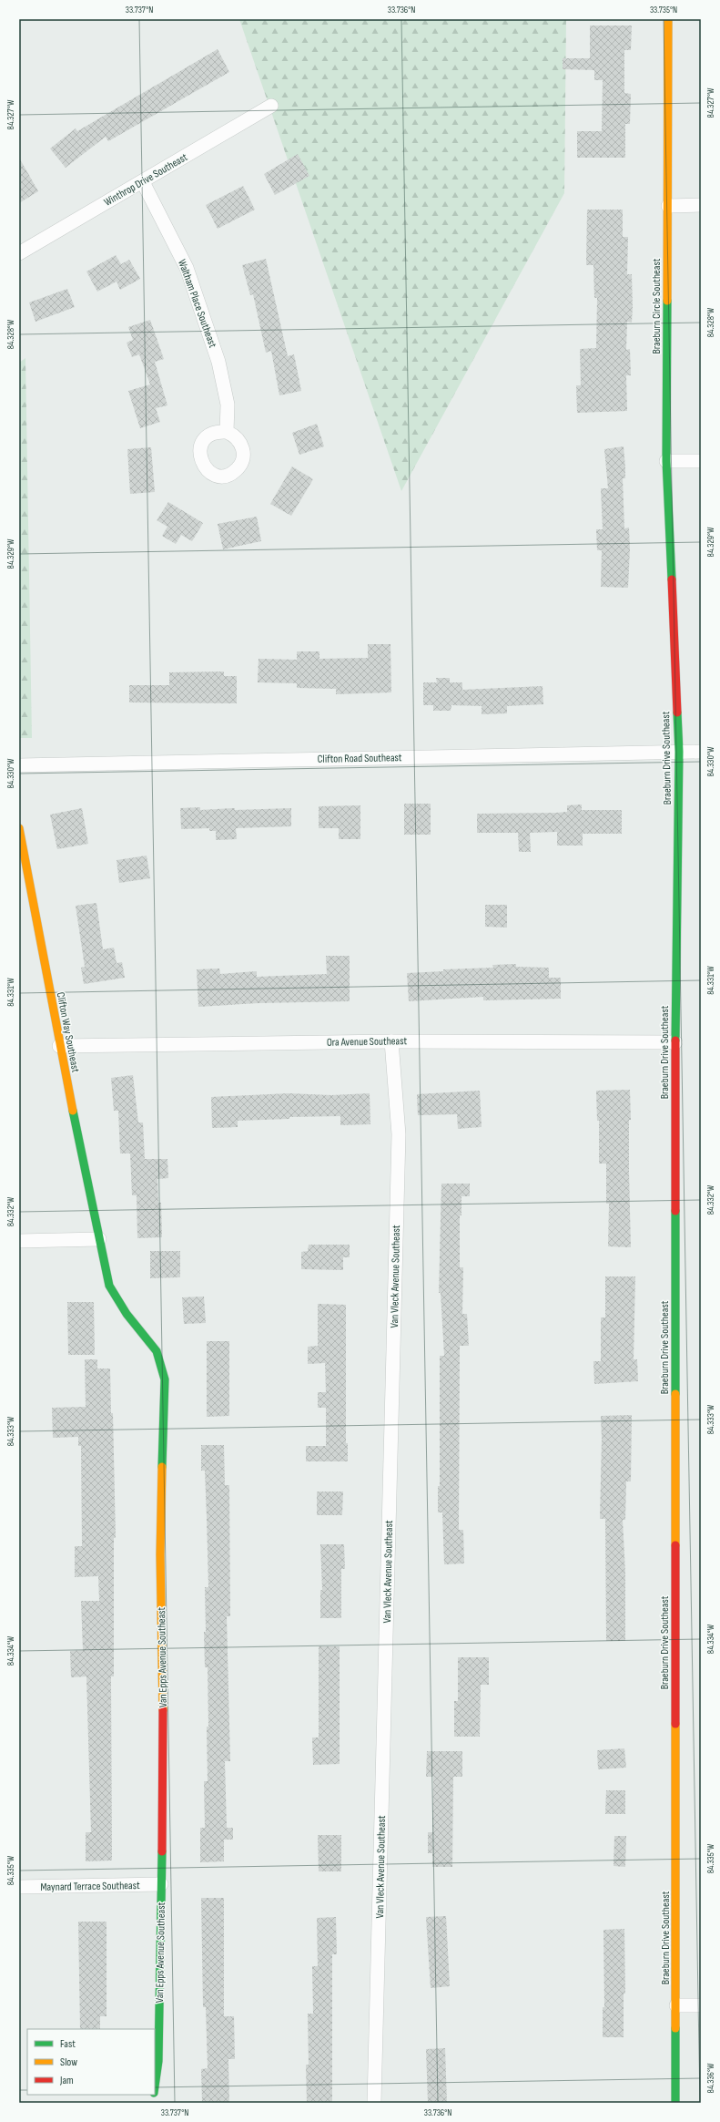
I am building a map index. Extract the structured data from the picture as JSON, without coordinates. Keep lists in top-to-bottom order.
{
  "streets": {
    "street": [
      "Winthrop Drive Southeast",
      "Waltham Place Southeast",
      "Braeburn Circle Southeast",
      "Clifton Road Southeast",
      "Braeburn Drive Southeast",
      "Clifton Way Southeast",
      "Ora Avenue Southeast",
      "Van Vleck Avenue Southeast",
      "Van Epps Avenue Southeast",
      "Maynard Terrace Southeast"
    ]
  },
  "crossings": [
    ["Winthrop Drive Southeast", "Waltham Place Southeast"],
    ["Braeburn Circle Southeast", "Braeburn Drive Southeast"],
    ["Clifton Road Southeast", "Braeburn Drive Southeast"],
    ["Braeburn Drive Southeast", "Ora Avenue Southeast"],
    ["Clifton Way Southeast", "Ora Avenue Southeast"],
    ["Clifton Way Southeast", "Van Epps Avenue Southeast"],
    ["Ora Avenue Southeast", "Van Vleck Avenue Southeast"],
    ["Van Epps Avenue Southeast", "Maynard Terrace Southeast"]
  ],
  "legend": ["Fast", "Slow", "Jam"],
  "coordinates": [
    "33.737°N",
    "33.736°N",
    "33.735°N",
    "84.327°W",
    "84.328°W",
    "84.329°W",
    "84.330°W",
    "84.331°W",
    "84.332°W",
    "84.333°W",
    "84.334°W",
    "84.335°W",
    "84.336°W"
  ]
}
